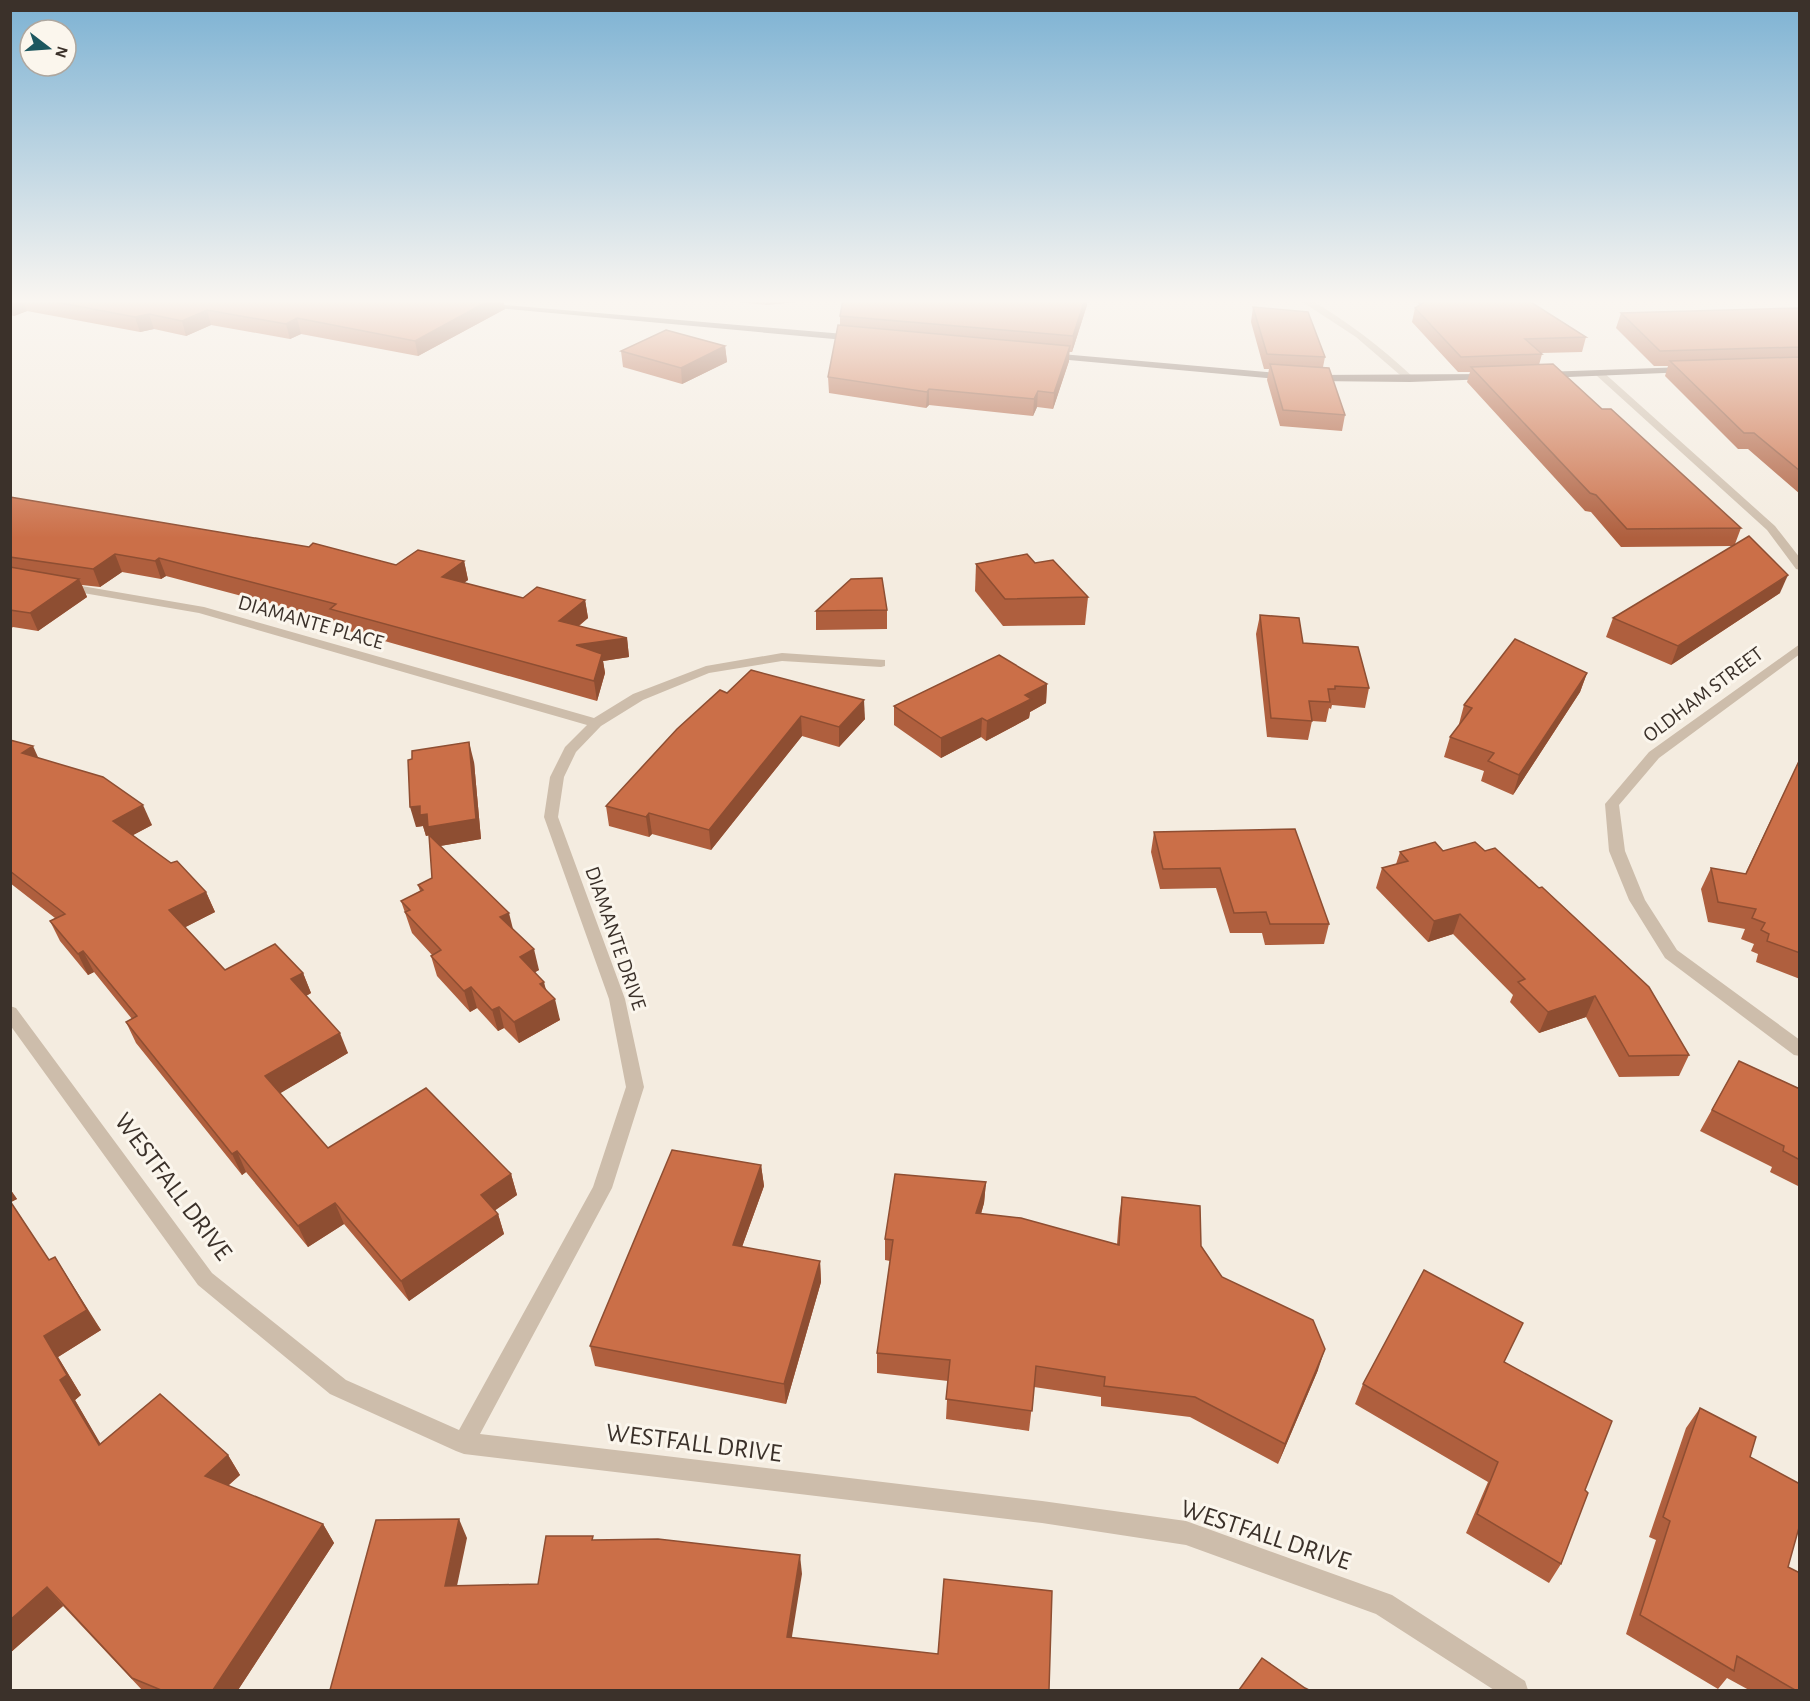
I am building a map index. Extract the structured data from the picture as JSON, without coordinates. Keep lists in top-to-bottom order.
{
  "streets": {
    "street": [
      "DIAMANTE PLACE",
      "OLDHAM STREET",
      "DIAMANTE DRIVE",
      "WESTFALL DRIVE"
    ]
  },
  "crossings": [
    ["DIAMANTE PLACE", "DIAMANTE DRIVE"],
    ["DIAMANTE DRIVE", "WESTFALL DRIVE"]
  ],
  "north": "right"
}
